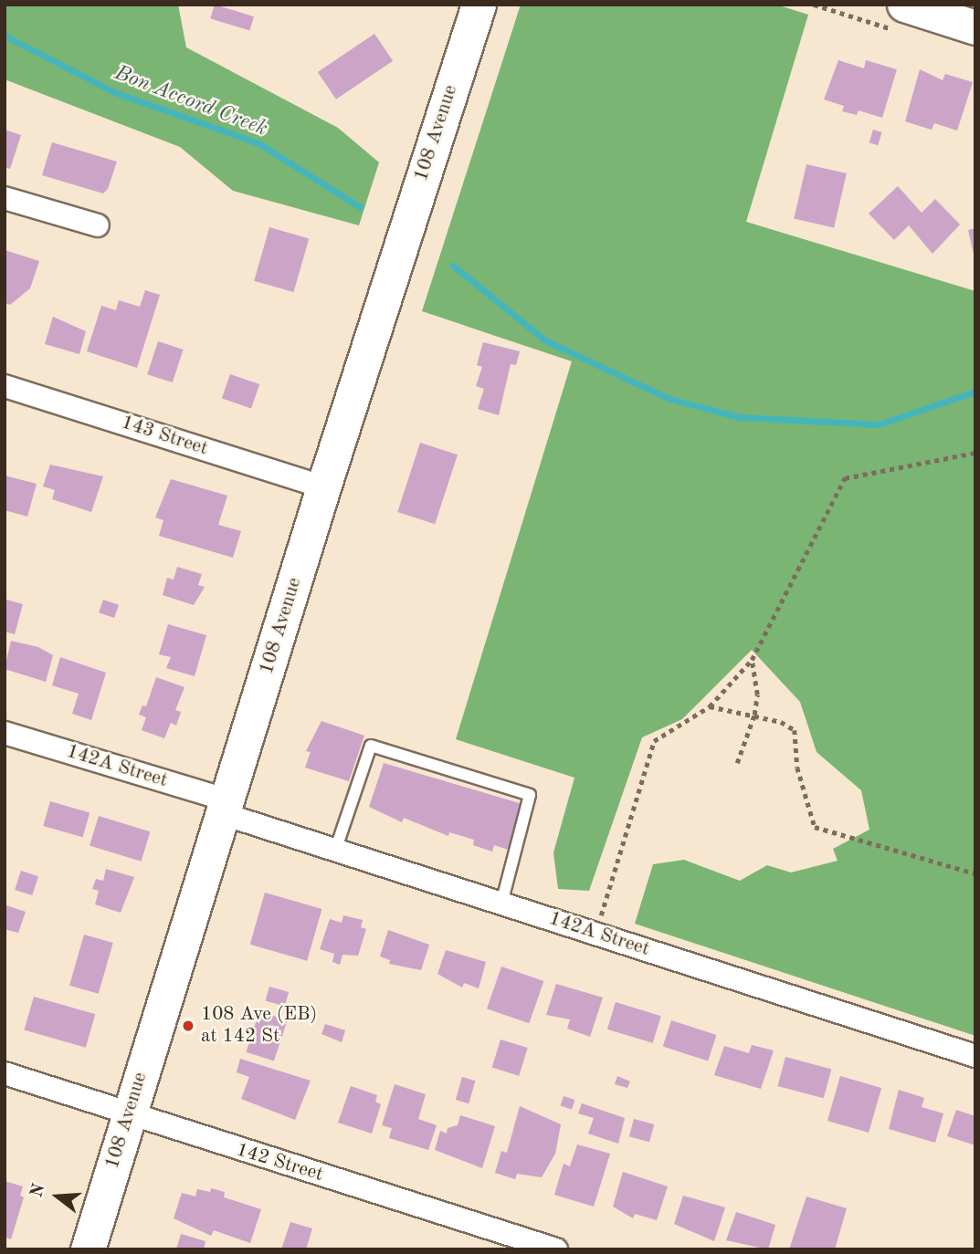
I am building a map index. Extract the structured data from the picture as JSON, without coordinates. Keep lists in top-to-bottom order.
{
  "streets": {
    "main road": ["108 Avenue"],
    "street": ["143 Street", "142A Street", "142 Street"]
  },
  "crossings": [
    ["108 Avenue", "143 Street"],
    ["108 Avenue", "142A Street"],
    ["108 Avenue", "142 Street"]
  ],
  "water": ["Bon Accord Creek"],
  "places": ["108 Ave (EB) at 142 St"],
  "north": "left"
}
